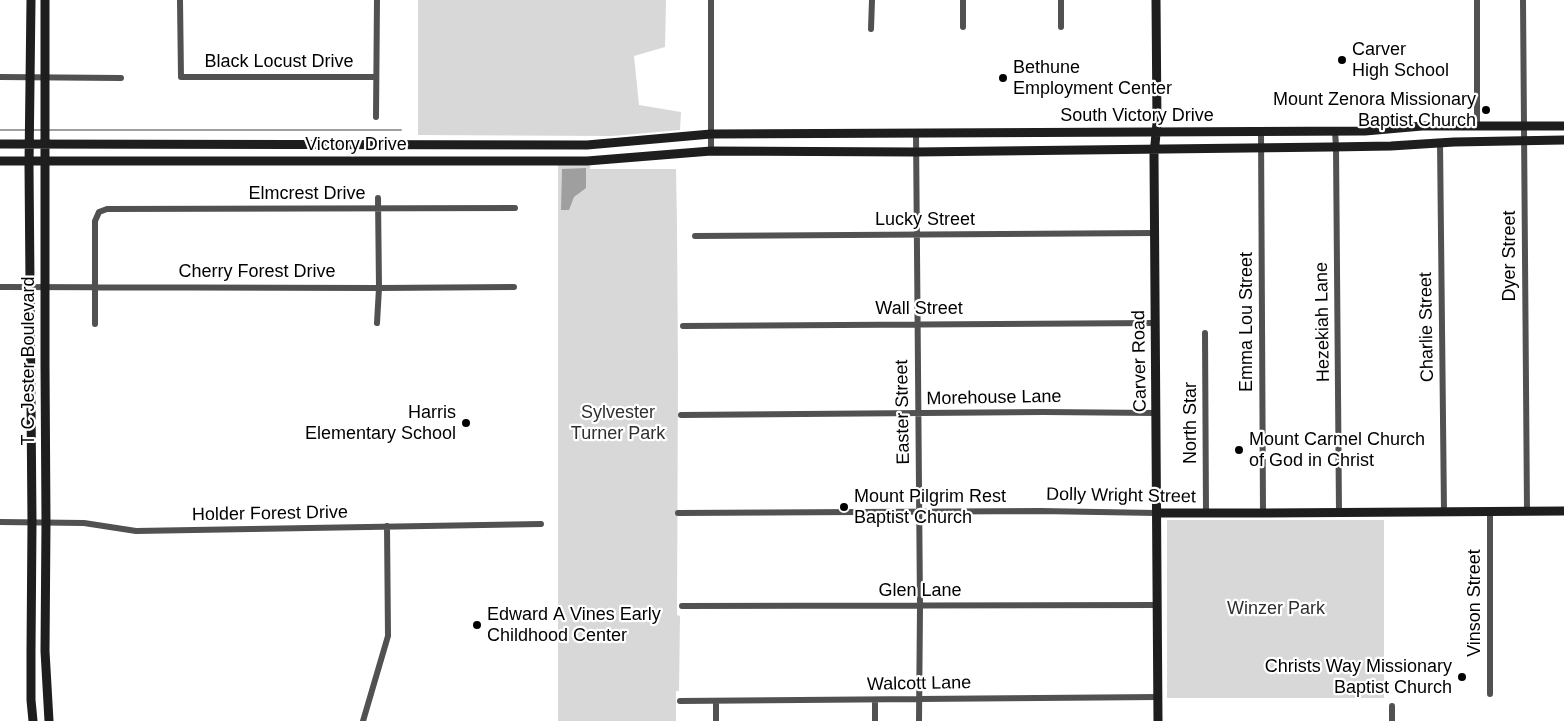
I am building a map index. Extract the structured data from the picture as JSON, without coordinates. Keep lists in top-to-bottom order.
{
  "streets": {
    "main road": [
      "South Victory Drive",
      "Victory Drive",
      "T C Jester Boulevard",
      "Carver Road",
      "Dolly Wright Street"
    ],
    "street": [
      "Black Locust Drive",
      "Elmcrest Drive",
      "Lucky Street",
      "Dyer Street",
      "Cherry Forest Drive",
      "Wall Street",
      "Emma Lou Street",
      "Hezekiah Lane",
      "Charlie Street",
      "Morehouse Lane",
      "Easter Street",
      "North Star",
      "Holder Forest Drive",
      "Glen Lane",
      "Vinson Street",
      "Walcott Lane"
    ]
  },
  "crossings": [
    ["South Victory Drive", "Victory Drive"],
    ["South Victory Drive", "Dyer Street"],
    ["South Victory Drive", "Emma Lou Street"],
    ["South Victory Drive", "Hezekiah Lane"],
    ["South Victory Drive", "Charlie Street"],
    ["South Victory Drive", "Carver Road"],
    ["South Victory Drive", "Easter Street"],
    ["Victory Drive", "T C Jester Boulevard"],
    ["Elmcrest Drive", "Cherry Forest Drive"],
    ["Lucky Street", "Carver Road"],
    ["Lucky Street", "Easter Street"],
    ["Dyer Street", "Dolly Wright Street"],
    ["Cherry Forest Drive", "T C Jester Boulevard"],
    ["Wall Street", "Carver Road"],
    ["Wall Street", "Easter Street"],
    ["Emma Lou Street", "Dolly Wright Street"],
    ["Hezekiah Lane", "Dolly Wright Street"],
    ["Charlie Street", "Dolly Wright Street"],
    ["T C Jester Boulevard", "Holder Forest Drive"],
    ["Carver Road", "Morehouse Lane"],
    ["Carver Road", "Dolly Wright Street"],
    ["Carver Road", "Glen Lane"],
    ["Carver Road", "Walcott Lane"],
    ["Morehouse Lane", "Easter Street"],
    ["Easter Street", "Dolly Wright Street"],
    ["Easter Street", "Glen Lane"],
    ["Easter Street", "Walcott Lane"],
    ["North Star", "Dolly Wright Street"],
    ["Dolly Wright Street", "Vinson Street"]
  ],
  "parks": ["Sylvester Turner Park", "Winzer Park"],
  "places": [
    "Carver High School",
    "Bethune Employment Center",
    "Mount Zenora Missionary Baptist Church",
    "Harris Elementary School",
    "Mount Carmel Church of God in Christ",
    "Mount Pilgrim Rest Baptist Church",
    "Edward A Vines Early Childhood Center",
    "Christs Way Missionary Baptist Church"
  ]
}
